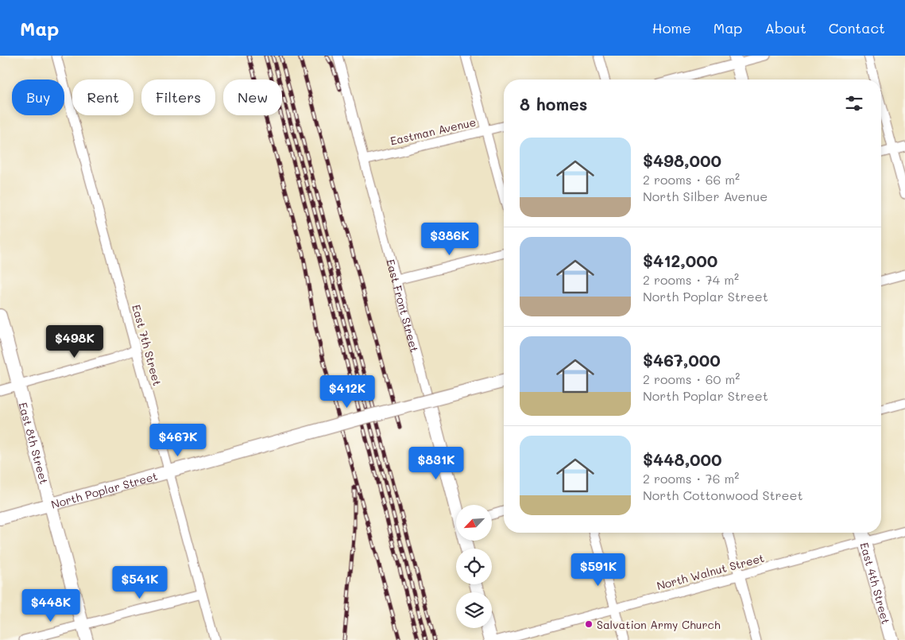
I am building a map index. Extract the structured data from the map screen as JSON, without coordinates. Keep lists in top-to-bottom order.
{
  "streets": {
    "main road": [
      "East Front Street",
      "East 8th Street",
      "North Poplar Street",
      "East 4th Street"
    ],
    "street": ["Eastman Avenue", "East 7th Street", "North Walnut Street"]
  },
  "crossings": [
    ["Eastman Avenue", "East Front Street"],
    ["East 7th Street", "North Poplar Street"],
    ["East 8th Street", "North Poplar Street"],
    ["North Walnut Street", "East 4th Street"]
  ],
  "places": ["Salvation Army Church"],
  "north": "bottom left",
  "page": {
    "header": "Map",
    "nav": [
      "Home",
      "Map",
      "About",
      "Contact"
    ],
    "chip": [
      "Buy",
      "Rent",
      "Filters",
      "New"
    ],
    "heading": "8 homes",
    "list": [
      {
        "name": "$498,000",
        "note": "2 rooms · 66 m² · North Silber Avenue"
      },
      {
        "name": "$412,000",
        "note": "2 rooms · 74 m² · North Poplar Street"
      },
      {
        "name": "$467,000",
        "note": "2 rooms · 60 m² · North Poplar Street"
      },
      {
        "name": "$448,000",
        "note": "2 rooms · 76 m² · North Cottonwood Street"
      }
    ],
    "price": [
      "$386K",
      "$498K",
      "$412K",
      "$467K",
      "$831K",
      "$591K",
      "$541K",
      "$448K"
    ]
  }
}
